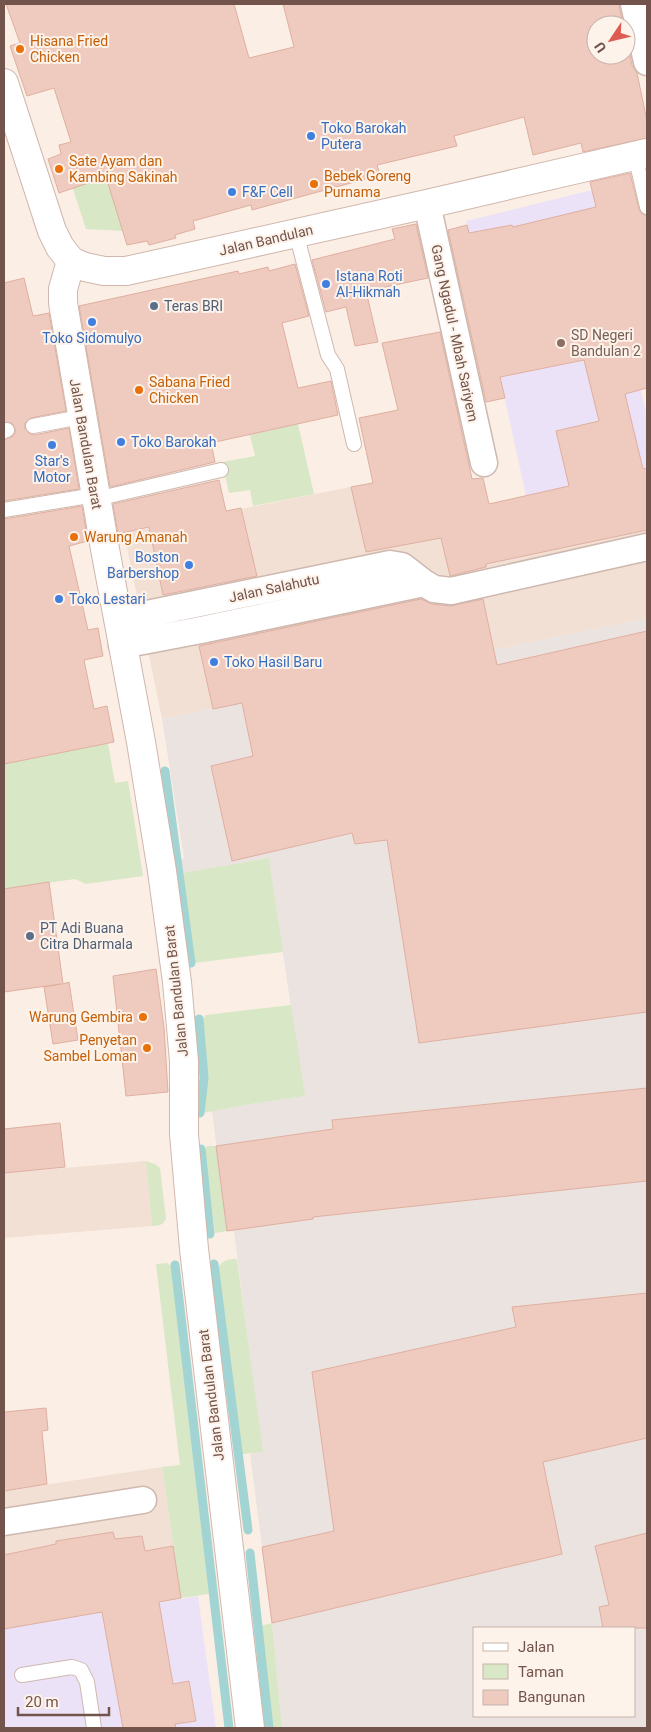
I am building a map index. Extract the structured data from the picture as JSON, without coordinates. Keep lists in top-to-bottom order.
{
  "streets": {
    "street": [
      "Jalan Bandulan",
      "Gang Ngadul - Mbah Sariyem",
      "Jalan Bandulan Barat",
      "Jalan Salahutu"
    ]
  },
  "crossings": [
    ["Jalan Bandulan", "Gang Ngadul - Mbah Sariyem"],
    ["Jalan Bandulan", "Jalan Bandulan Barat"],
    ["Jalan Bandulan Barat", "Jalan Salahutu"]
  ],
  "places": [
    "Hisana Fried Chicken",
    "Toko Barokah Putera",
    "Sate Ayam dan Kambing Sakinah",
    "Bebek Goreng Purnama",
    "F&F Cell",
    "Istana Roti Al-Hikmah",
    "Teras BRI",
    "Toko Sidomulyo",
    "SD Negeri Bandulan 2",
    "Sabana Fried Chicken",
    "Toko Barokah",
    "Star's Motor",
    "Warung Amanah",
    "Boston Barbershop",
    "Toko Lestari",
    "Toko Hasil Baru",
    "PT Adi Buana Citra Dharmala",
    "Warung Gembira",
    "Penyetan Sambel Loman"
  ],
  "legend": ["Jalan", "Taman", "Bangunan"],
  "scale_bar": "20 m",
  "north": "bottom left"
}
